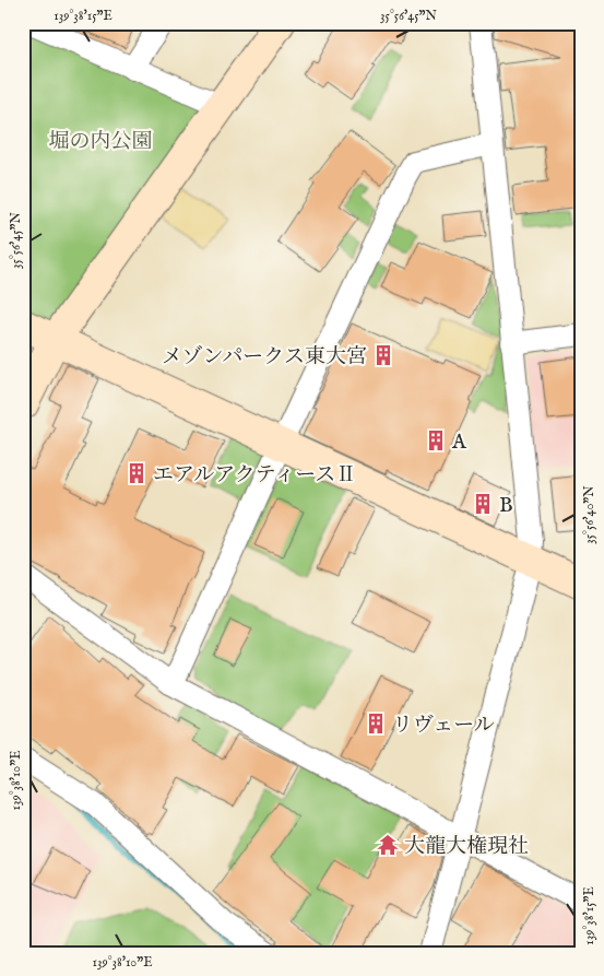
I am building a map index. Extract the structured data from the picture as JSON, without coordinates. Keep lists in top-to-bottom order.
{
  "parks": ["堀の内公園"],
  "places": {
    "building": [
      "メゾンパークス東大宮",
      "A",
      "エアルアクティースⅡ",
      "B",
      "リヴェール"
    ],
    "temple": ["大龍大権現社"]
  },
  "coordinates": [
    "139°38'15\"E",
    "35°56'45\"N",
    "35°56'40\"N",
    "139°38'10\"E"
  ]
}
